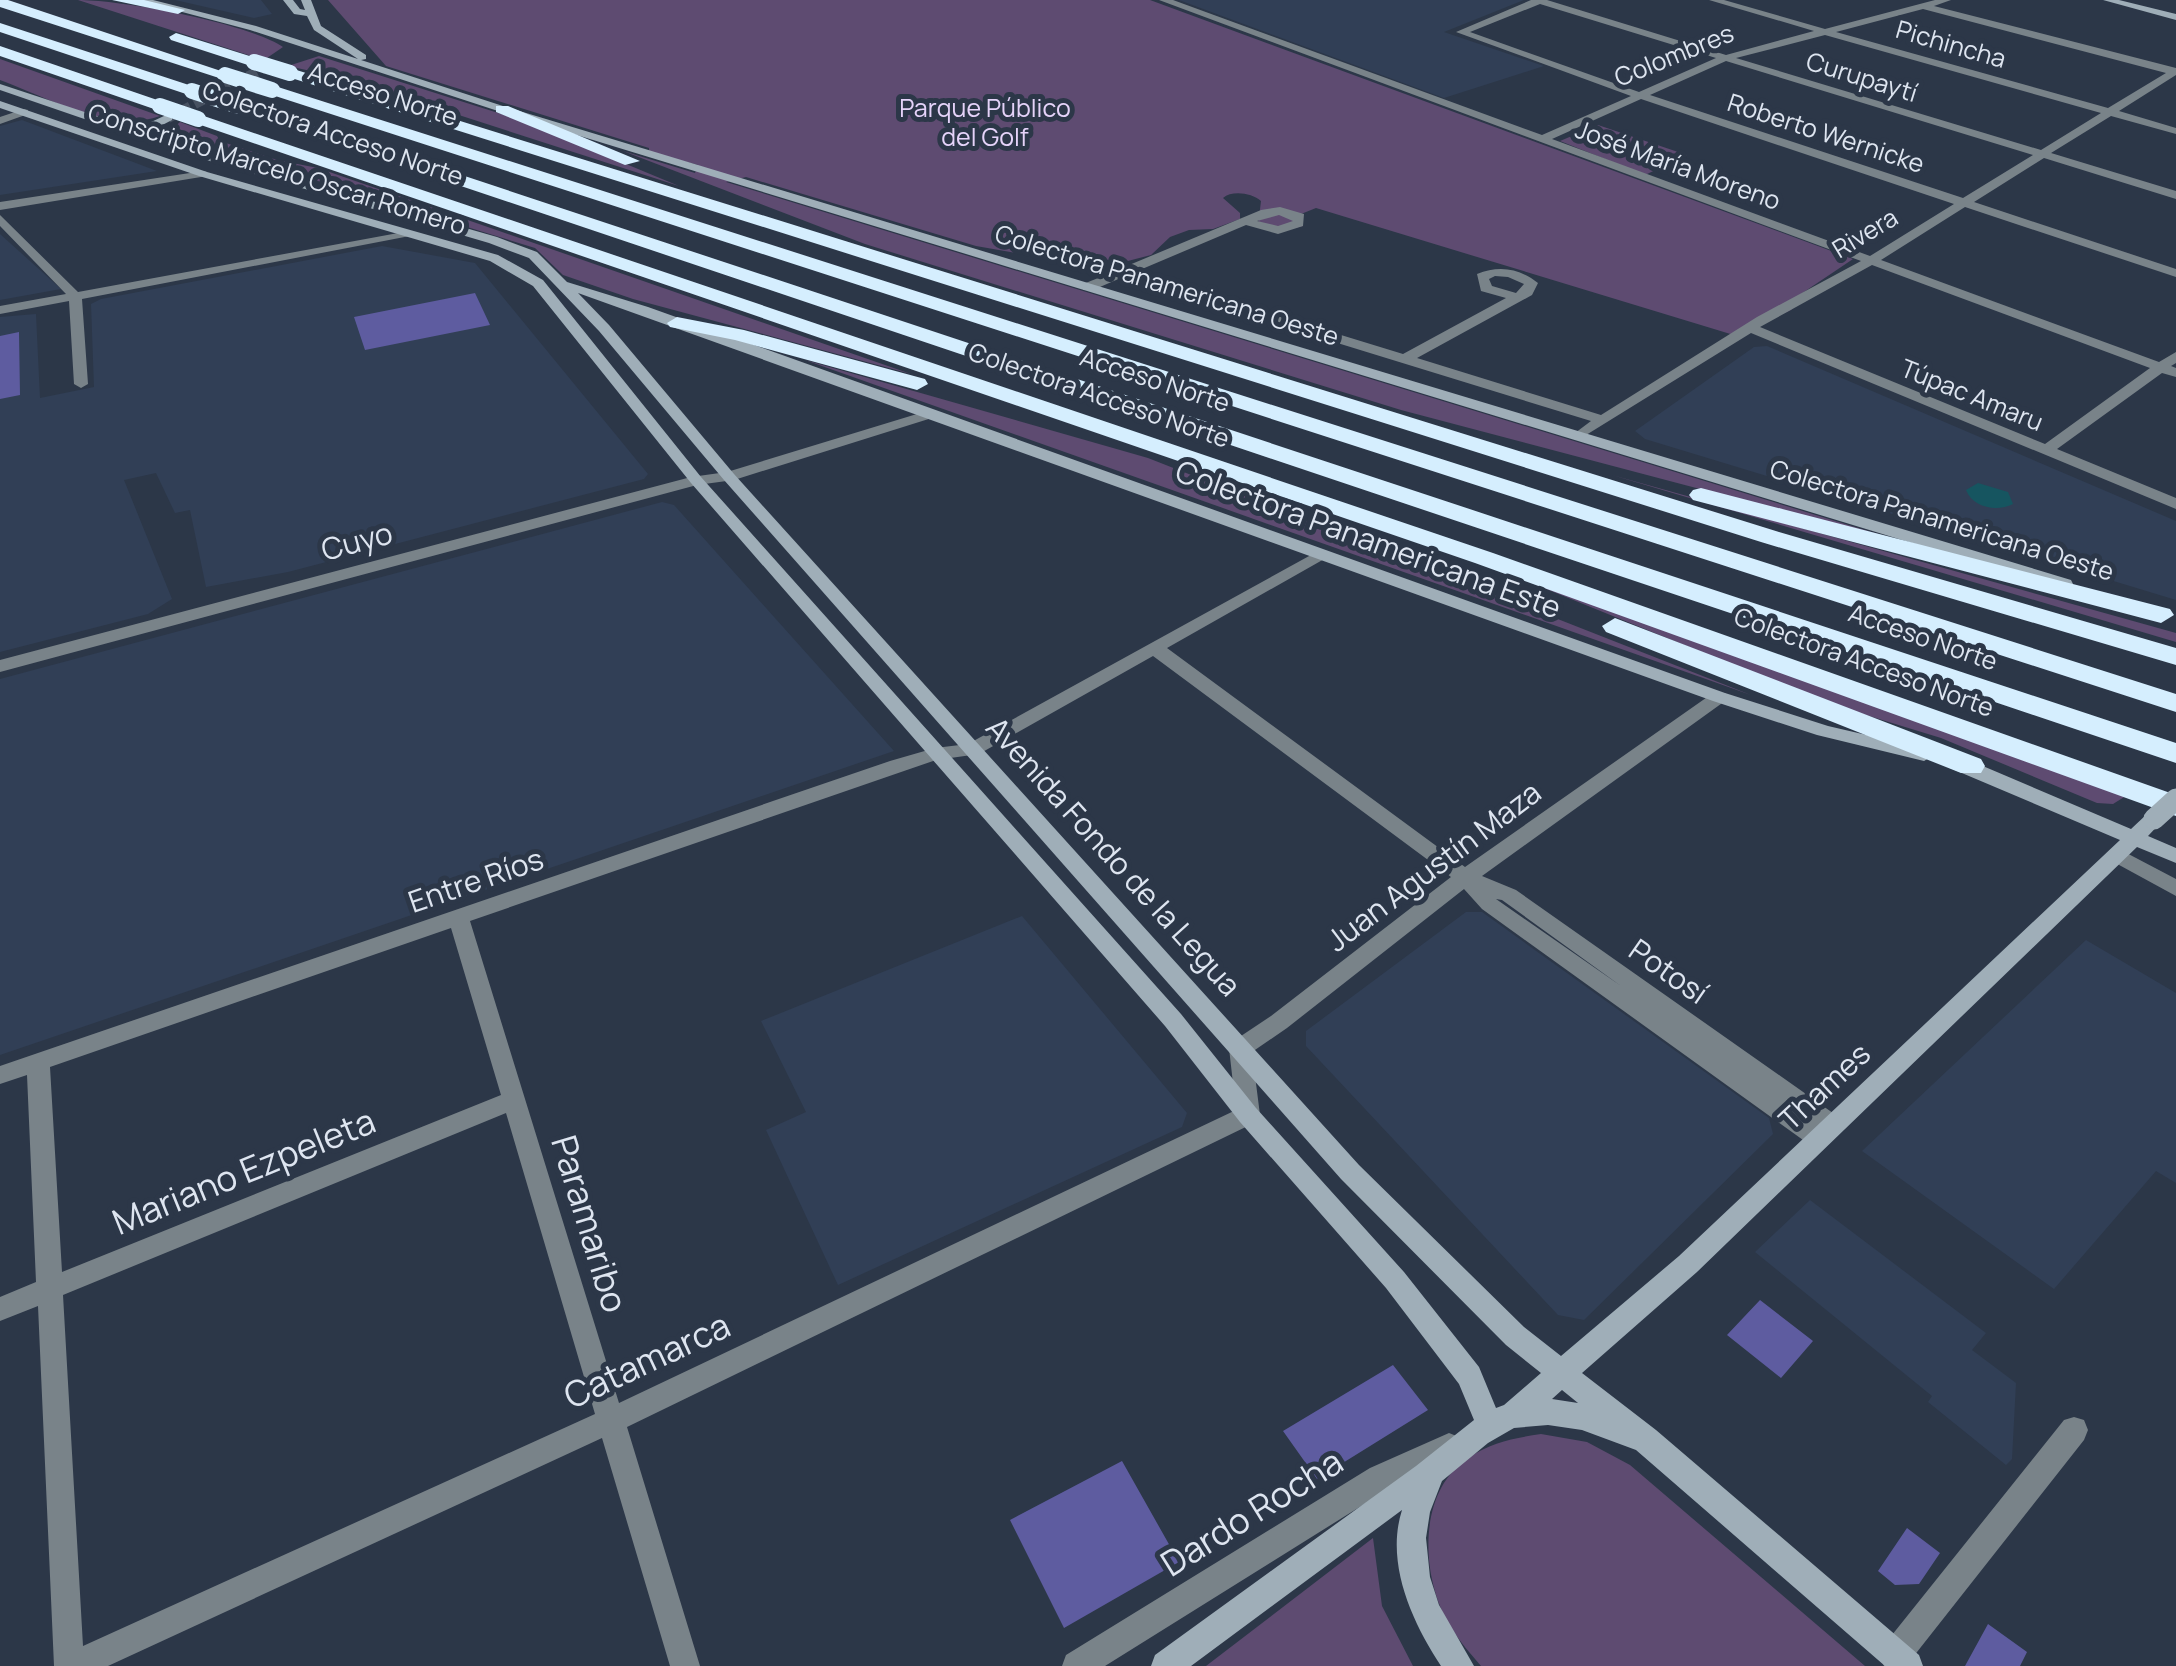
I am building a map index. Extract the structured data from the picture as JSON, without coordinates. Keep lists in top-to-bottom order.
{
  "streets": {
    "highway": ["Acceso Norte", "Colectora Acceso Norte"],
    "main road": [
      "Conscripto Marcelo Oscar Romero",
      "Colectora Panamericana Oeste",
      "Colectora Panamericana Este",
      "Avenida Fondo de la Legua",
      "Thames"
    ],
    "street": [
      "Pichincha",
      "Colombres",
      "Curupaytí",
      "Roberto Wernicke",
      "José María Moreno",
      "Rivera",
      "Túpac Amaru",
      "Cuyo",
      "Juan Agustín Maza",
      "Entre Ríos",
      "Potosí",
      "Mariano Ezpeleta",
      "Paramaribo",
      "Catamarca",
      "Dardo Rocha"
    ]
  },
  "crossings": [
    ["Pichincha", "Colombres"],
    ["Pichincha", "Rivera"],
    ["Colombres", "Curupaytí"],
    ["Colombres", "Roberto Wernicke"],
    ["Colombres", "José María Moreno"],
    ["Curupaytí", "Roberto Wernicke"],
    ["Curupaytí", "Rivera"],
    ["Colectora Acceso Norte", "Thames"],
    ["Roberto Wernicke", "Rivera"],
    ["José María Moreno", "Rivera"],
    ["Conscripto Marcelo Oscar Romero", "Colectora Panamericana Este"],
    ["Conscripto Marcelo Oscar Romero", "Avenida Fondo de la Legua"],
    ["Rivera", "Colectora Panamericana Oeste"],
    ["Rivera", "Túpac Amaru"],
    ["Colectora Panamericana Este", "Avenida Fondo de la Legua"],
    ["Colectora Panamericana Este", "Juan Agustín Maza"],
    ["Colectora Panamericana Este", "Thames"],
    ["Cuyo", "Avenida Fondo de la Legua"],
    ["Avenida Fondo de la Legua", "Juan Agustín Maza"],
    ["Avenida Fondo de la Legua", "Entre Ríos"],
    ["Avenida Fondo de la Legua", "Thames"],
    ["Juan Agustín Maza", "Potosí"],
    ["Entre Ríos", "Paramaribo"],
    ["Potosí", "Thames"],
    ["Thames", "Dardo Rocha"],
    ["Mariano Ezpeleta", "Paramaribo"],
    ["Paramaribo", "Catamarca"]
  ],
  "parks": ["Parque Público del Golf"]
}
